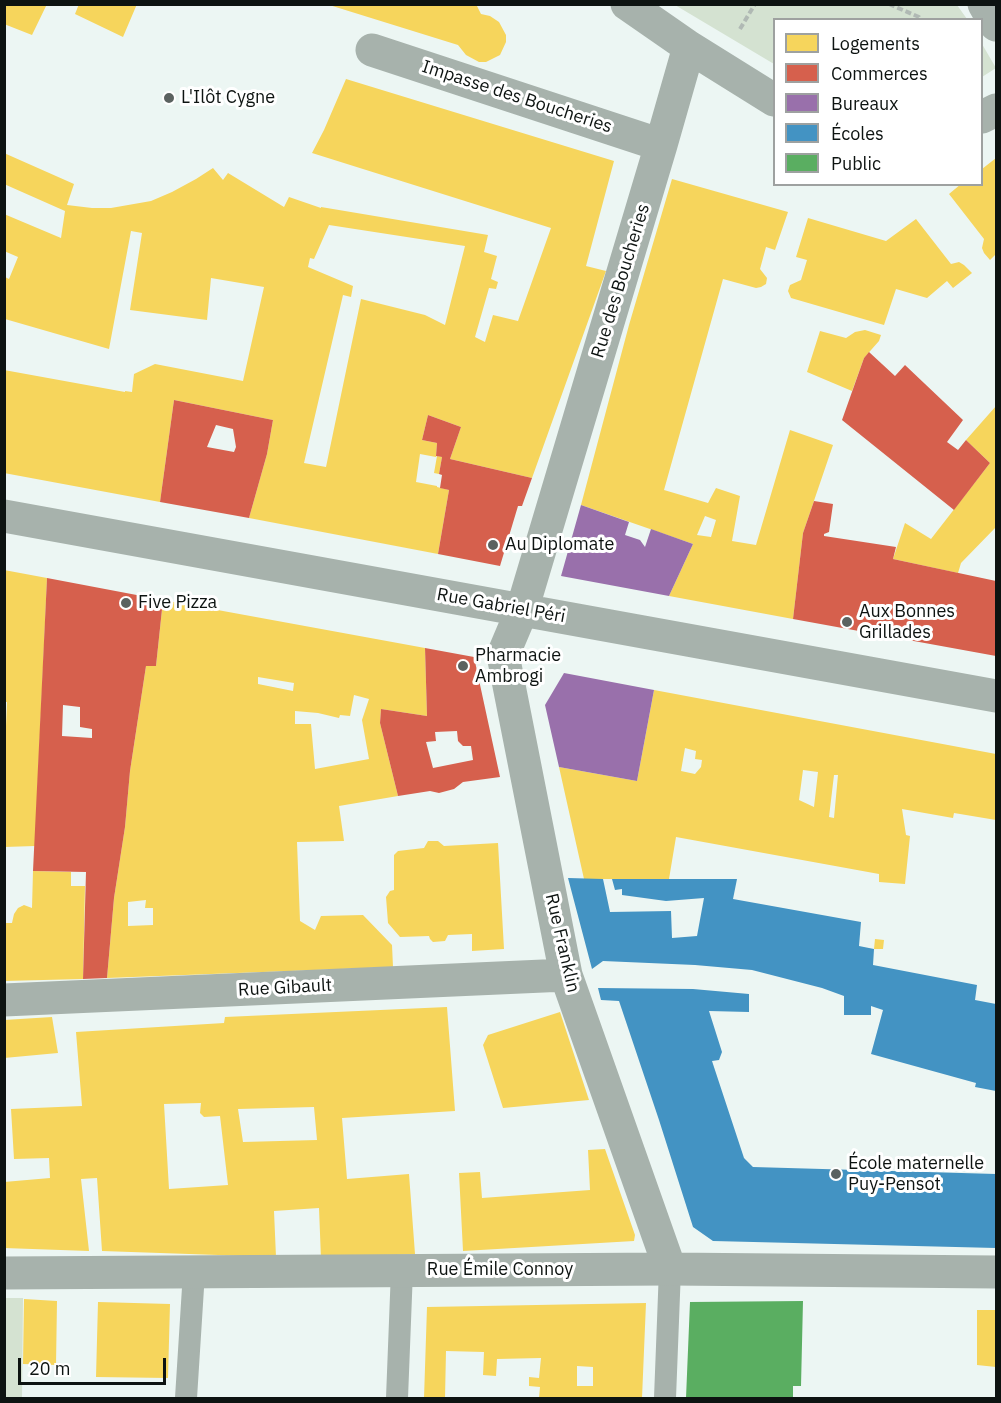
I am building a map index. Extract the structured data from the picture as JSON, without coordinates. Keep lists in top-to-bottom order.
{
  "streets": {
    "street": [
      "Impasse des Boucheries",
      "Rue des Boucheries",
      "Rue Gabriel Péri",
      "Rue Franklin",
      "Rue Gibault",
      "Rue Émile Connoy"
    ]
  },
  "crossings": [
    ["Impasse des Boucheries", "Rue des Boucheries"],
    ["Rue des Boucheries", "Rue Gabriel Péri"],
    ["Rue des Boucheries", "Rue Franklin"],
    ["Rue Gabriel Péri", "Rue Franklin"],
    ["Rue Franklin", "Rue Gibault"],
    ["Rue Franklin", "Rue Émile Connoy"]
  ],
  "places": [
    "L'Ilôt Cygne",
    "Au Diplomate",
    "Five Pizza",
    "Aux Bonnes Grillades",
    "Pharmacie Ambrogi",
    "École maternelle Puy-Pensot"
  ],
  "legend": [
    "Logements",
    "Commerces",
    "Bureaux",
    "Écoles",
    "Public"
  ],
  "scale_bar": "20 m"
}
